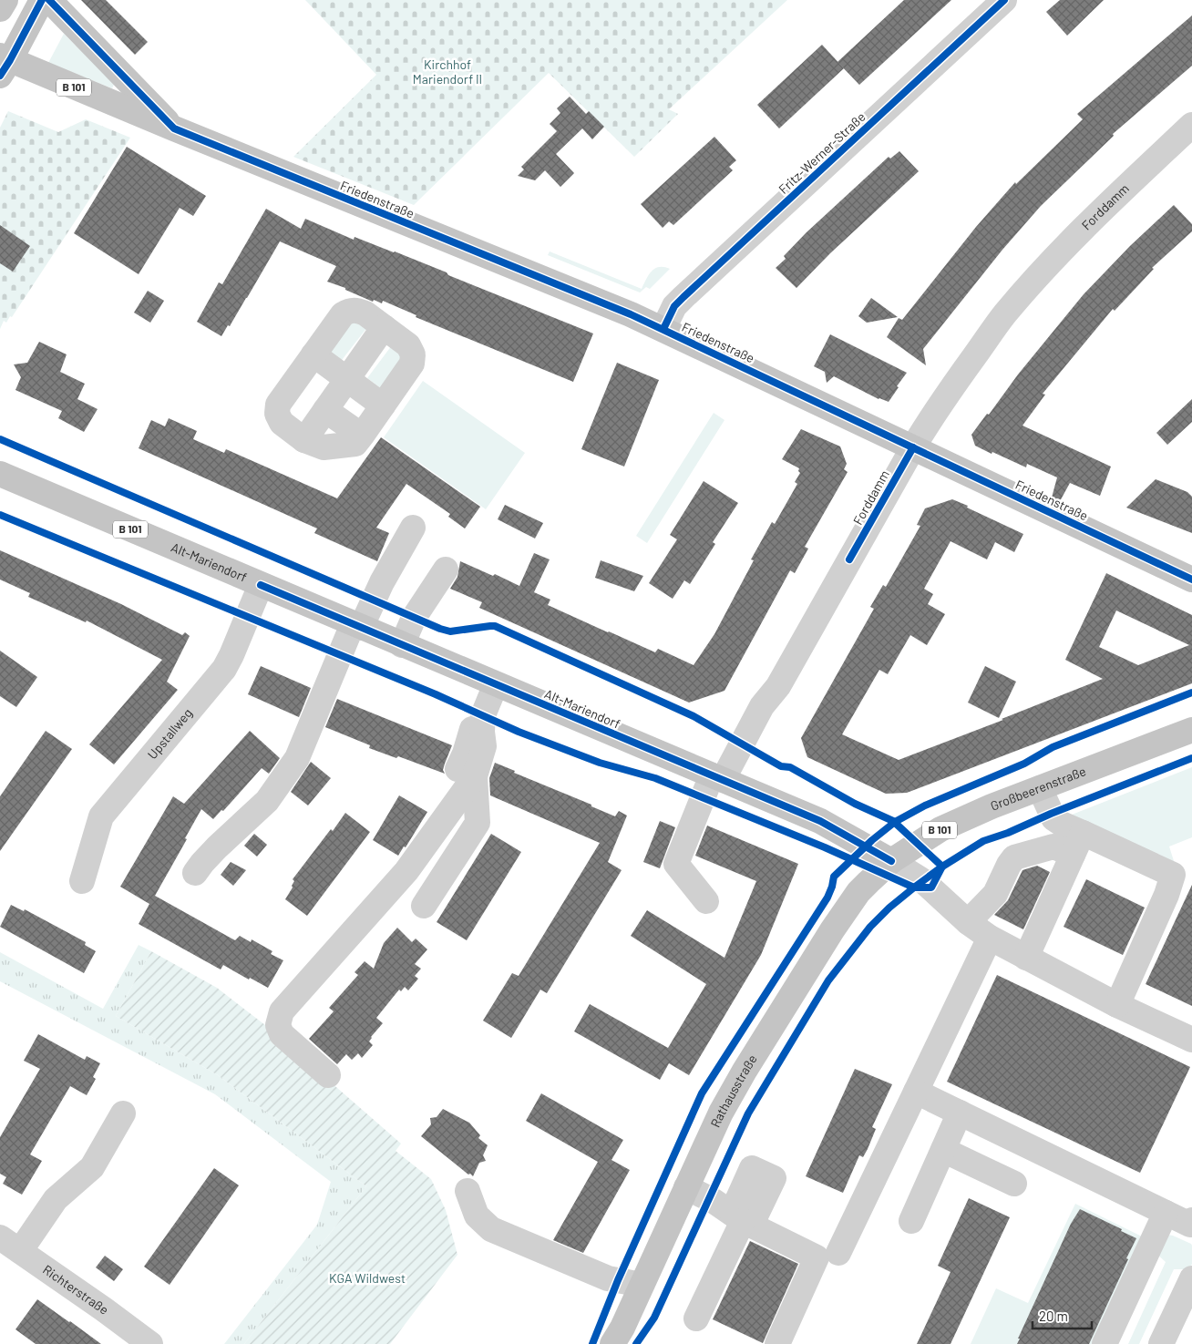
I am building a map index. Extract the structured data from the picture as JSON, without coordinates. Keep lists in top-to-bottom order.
{
  "streets": {
    "main road": [
      "B 101",
      "Friedenstraße",
      "Alt-Mariendorf",
      "Großbeerenstraße",
      "Rathausstraße"
    ],
    "street": [
      "Fritz-Werner-Straße",
      "Forddamm",
      "Upstallweg",
      "Richterstraße"
    ]
  },
  "crossings": [
    ["B 101", "Friedenstraße"],
    ["Fritz-Werner-Straße", "Friedenstraße"],
    ["Friedenstraße", "Forddamm"],
    ["Forddamm", "Alt-Mariendorf"],
    ["Alt-Mariendorf", "Upstallweg"],
    ["Alt-Mariendorf", "Großbeerenstraße"],
    ["Alt-Mariendorf", "Rathausstraße"],
    ["Großbeerenstraße", "Rathausstraße"]
  ],
  "parks": ["Kirchhof Mariendorf II", "KGA Wildwest"],
  "scale_bar": "20 m"
}
